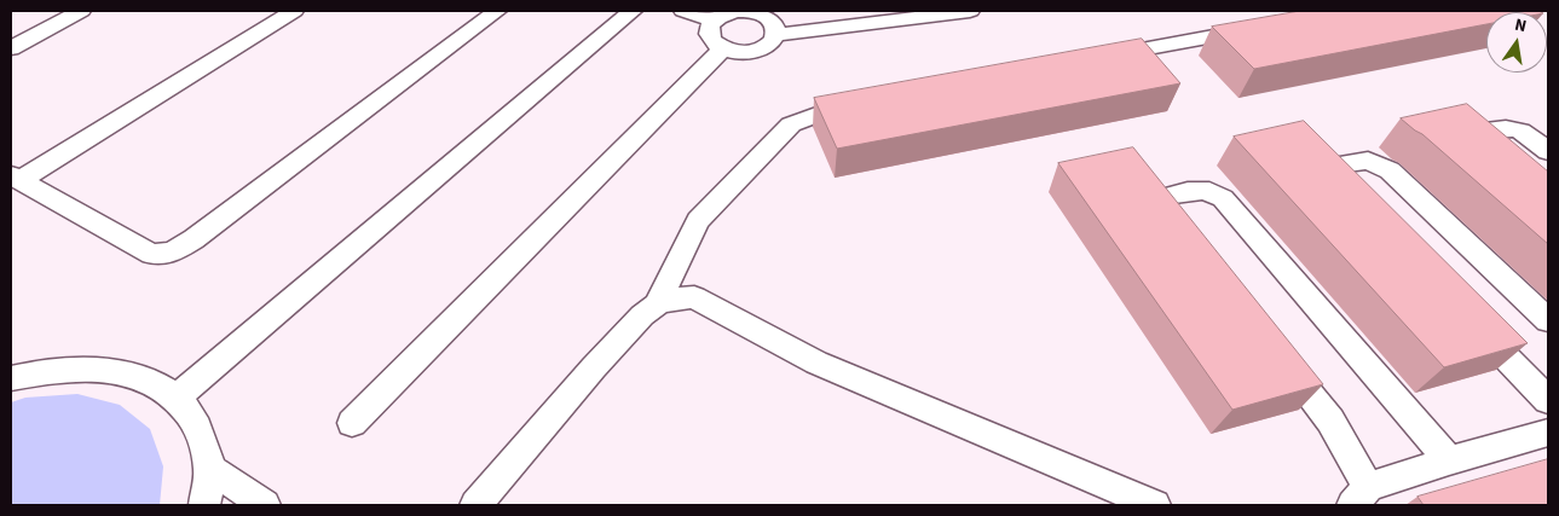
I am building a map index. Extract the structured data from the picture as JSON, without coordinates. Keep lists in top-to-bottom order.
{
  "north": "top"
}
